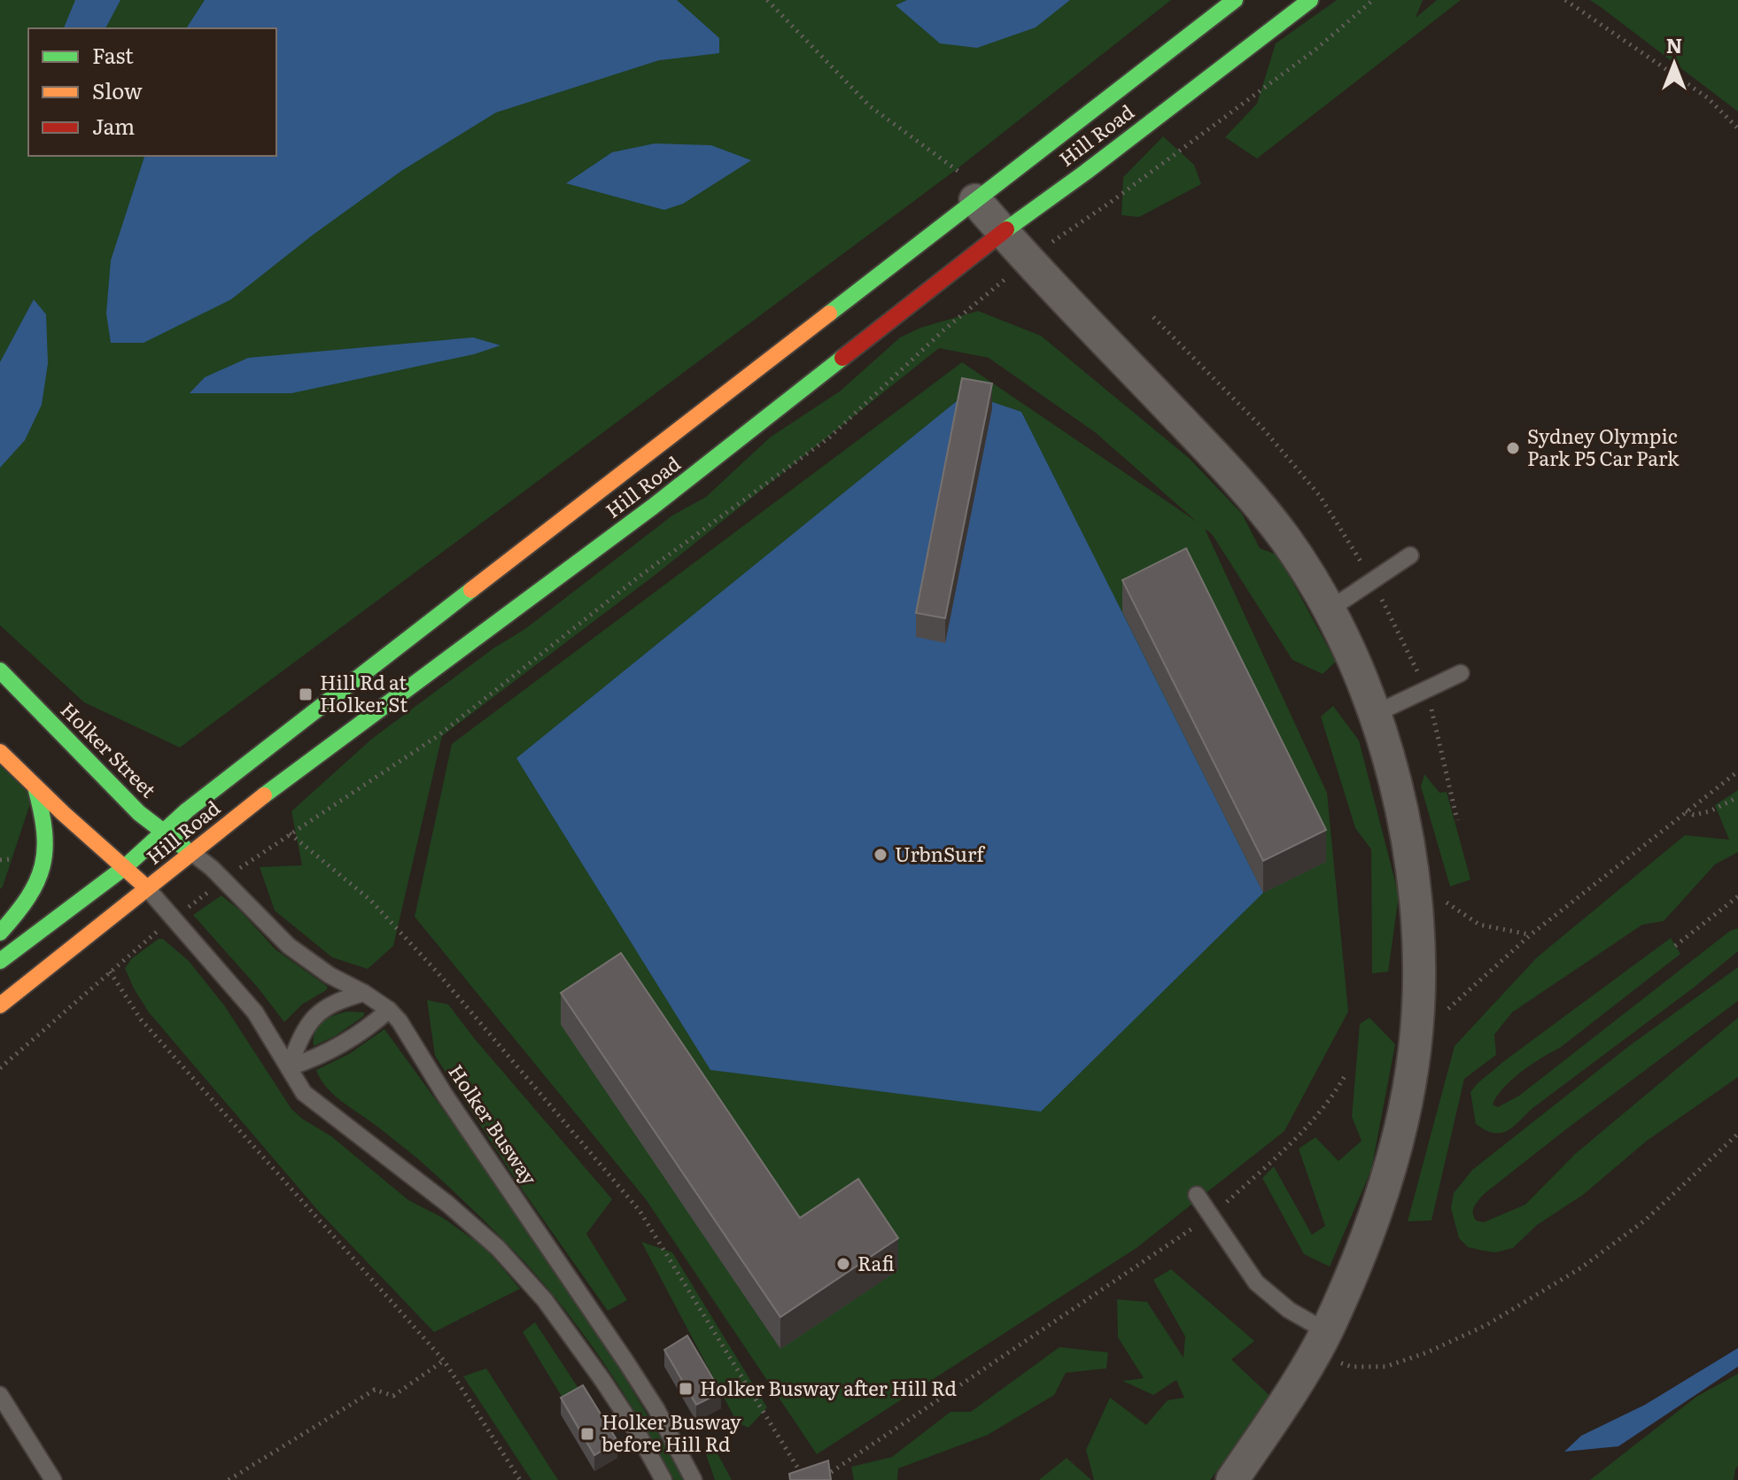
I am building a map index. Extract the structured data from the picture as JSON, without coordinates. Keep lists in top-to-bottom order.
{
  "streets": {
    "street": ["Hill Road", "Holker Street"],
    "lane": ["Holker Busway"]
  },
  "crossings": [
    ["Hill Road", "Holker Street"],
    ["Hill Road", "Holker Busway"],
    ["Holker Street", "Holker Busway"]
  ],
  "places": {
    "other": ["Sydney Olympic Park P5 Car Park", "UrbnSurf", "Rafi"],
    "transit": ["Hill Rd at Holker St", "Holker Busway after Hill Rd", "Holker Busway before Hill Rd"]
  },
  "legend": ["Fast", "Slow", "Jam"],
  "north": "top"
}
